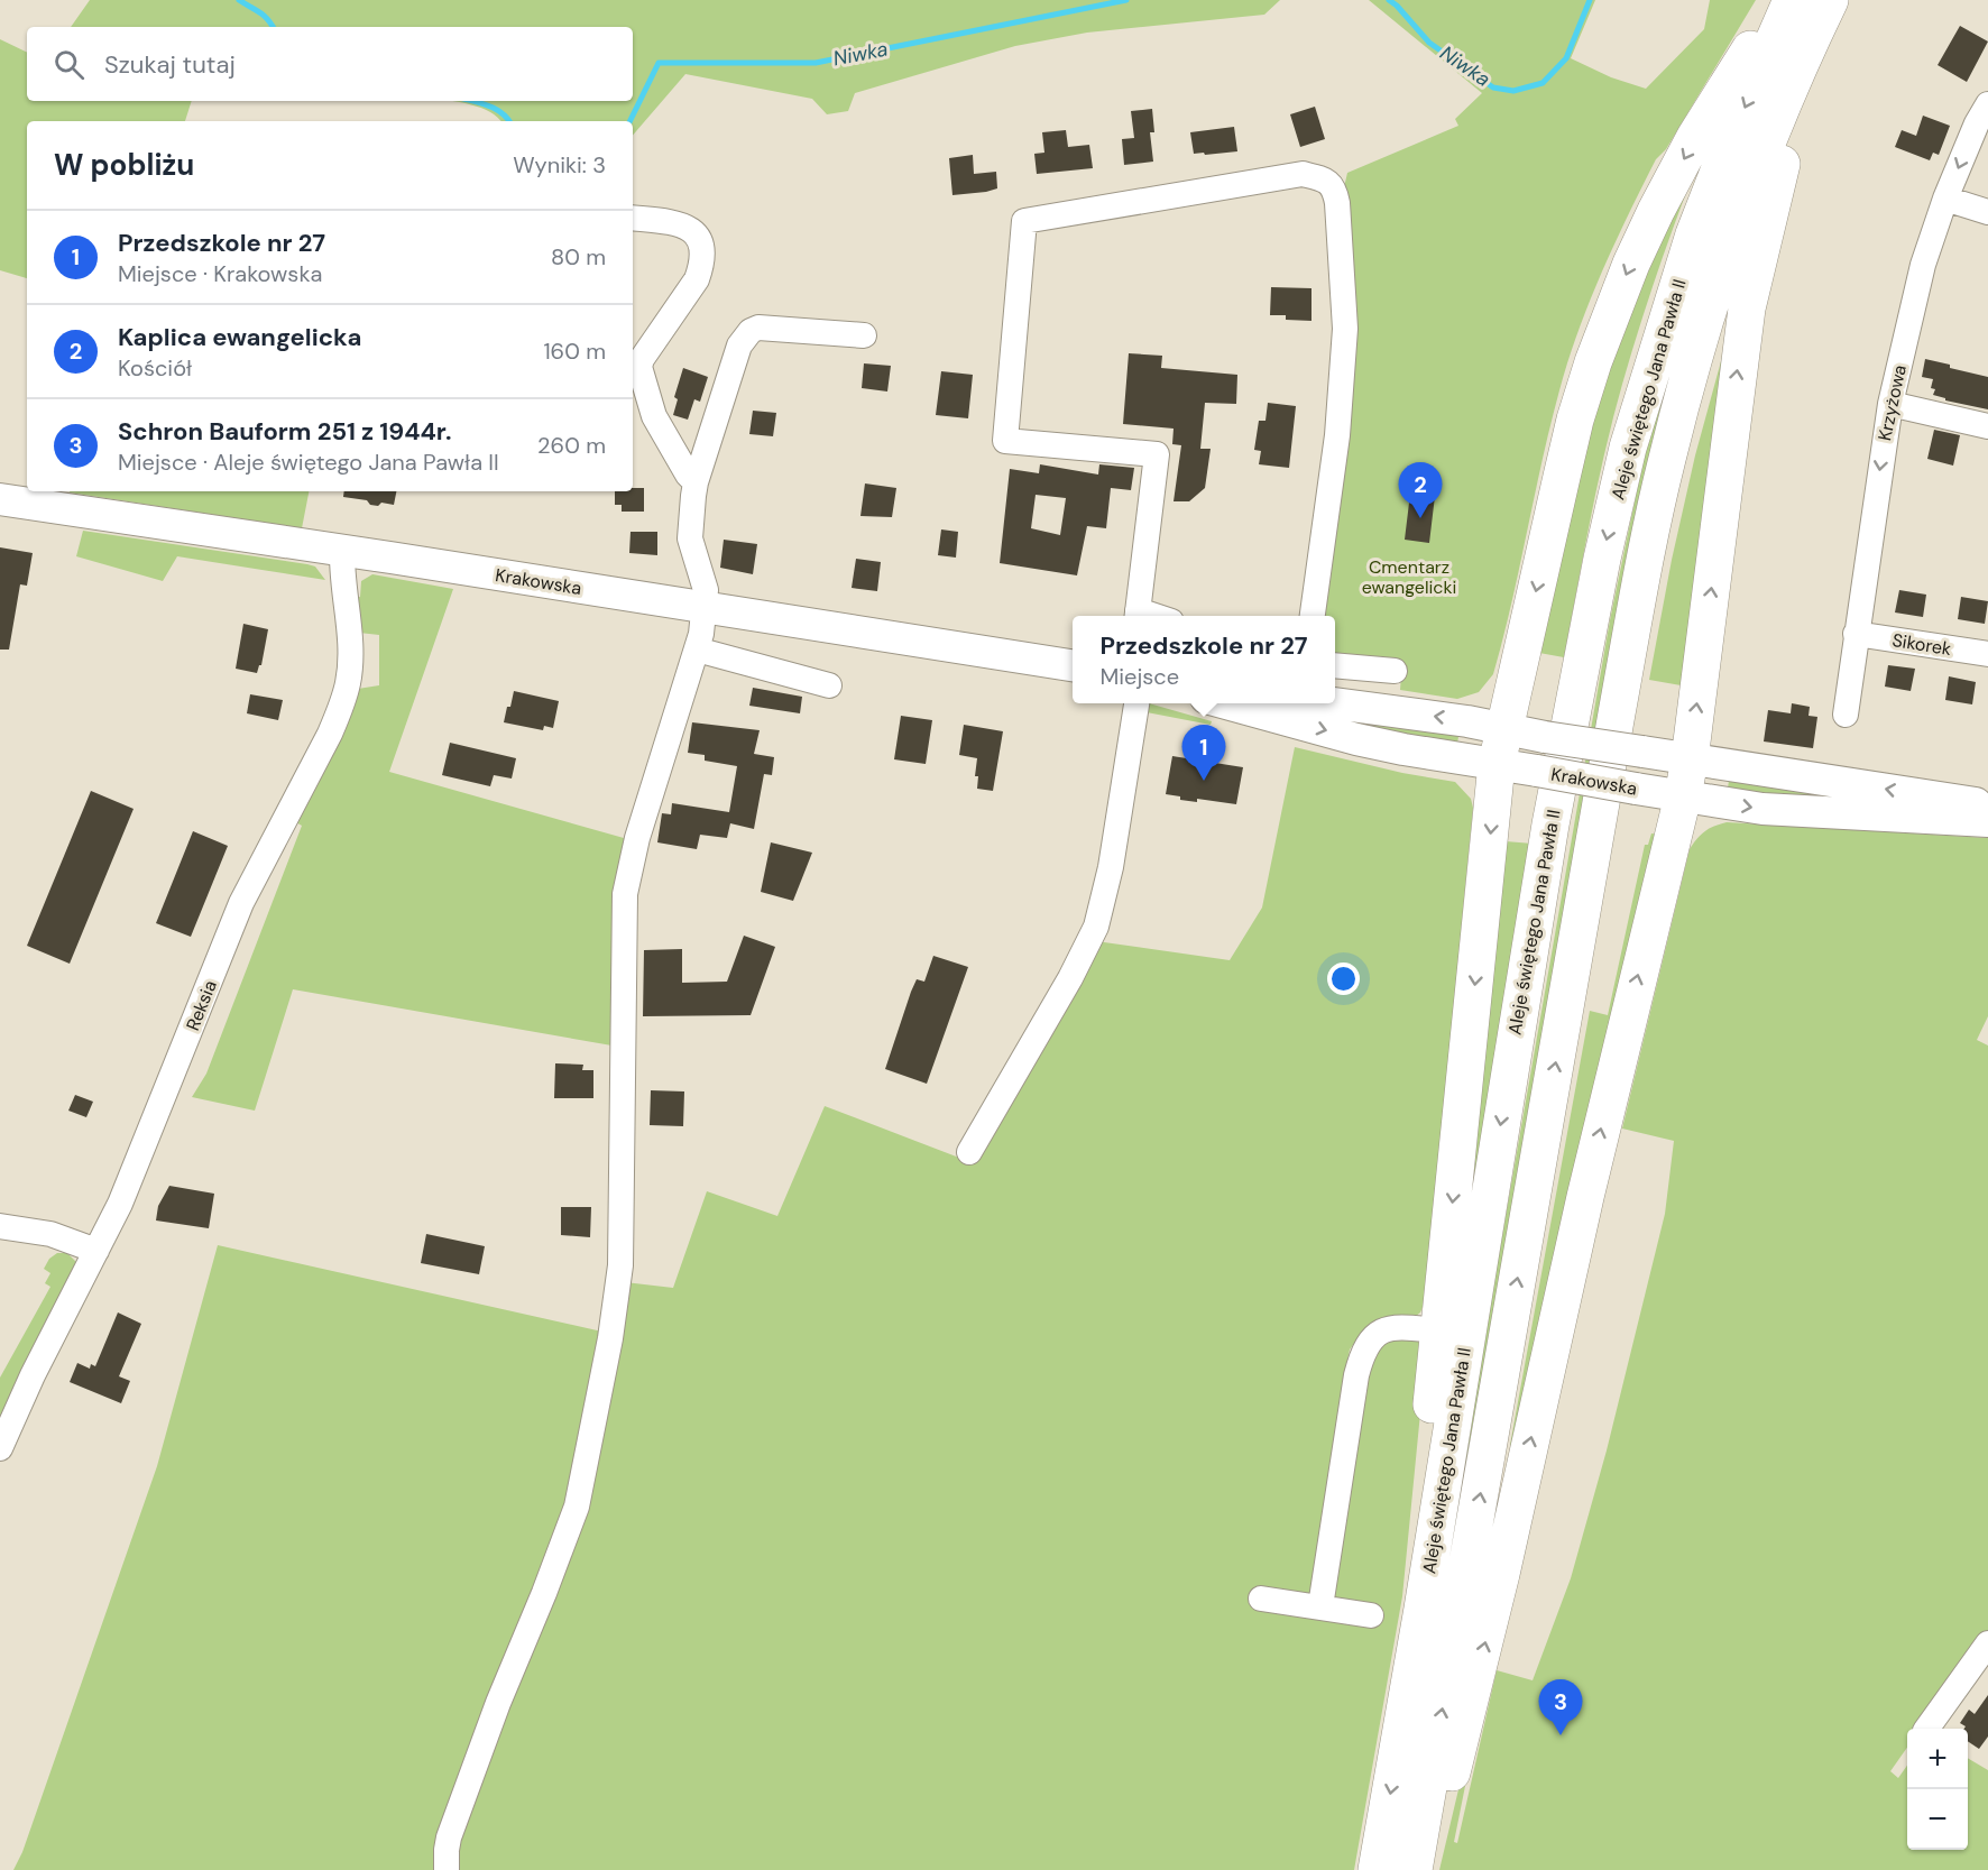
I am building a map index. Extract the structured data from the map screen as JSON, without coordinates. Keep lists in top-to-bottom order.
{
  "streets": {
    "highway": ["Aleje świętego Jana Pawła II"],
    "main road": ["Krakowska"],
    "street": ["Krzyżowa", "Sikorek", "Reksia"]
  },
  "crossings": [
    ["Krzyżowa", "Sikorek"],
    ["Krakowska", "Reksia"]
  ],
  "one_way": ["Krzyżowa"],
  "water": ["Niwka"],
  "parks": ["Cmentarz ewangelicki"],
  "page": {
    "search": "Szukaj tutaj",
    "heading": ["W pobliżu", "Wyniki: 3"],
    "list": [
      {
        "mark": "1",
        "name": "Przedszkole nr 27",
        "note": "Miejsce · Krakowska",
        "value": "80 m"
      },
      {
        "mark": "2",
        "name": "Kaplica ewangelicka",
        "note": "Kościół",
        "value": "160 m"
      },
      {
        "mark": "3",
        "name": "Schron Bauform 251 z 1944r.",
        "note": "Miejsce · Aleje świętego Jana Pawła II",
        "value": "260 m"
      }
    ],
    "pins": ["2", "1", "3"],
    "popup": ["Przedszkole nr 27", "Miejsce"],
    "map_buttons": ["+", "−"]
  }
}
